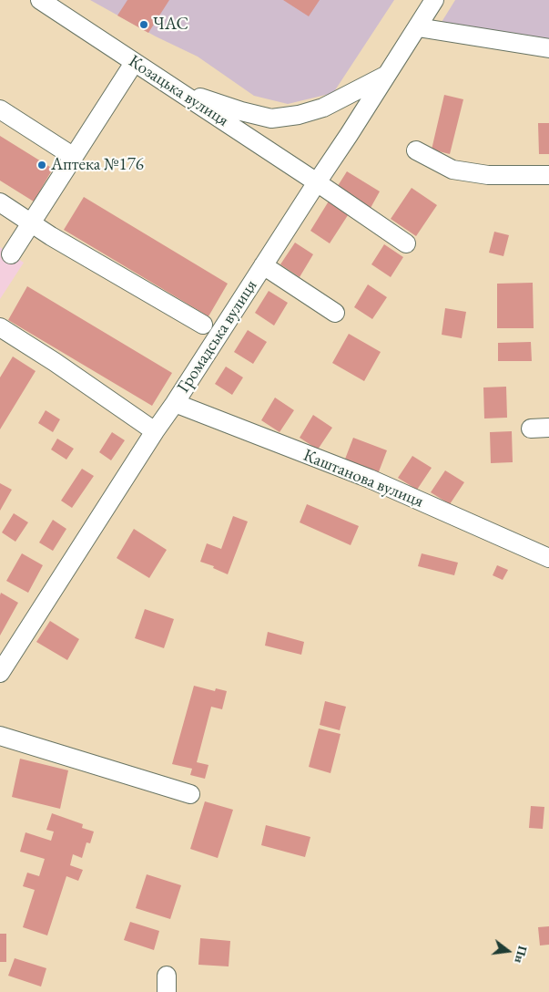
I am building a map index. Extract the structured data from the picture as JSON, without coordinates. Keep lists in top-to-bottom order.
{
  "streets": {
    "street": ["Козацька вулиця", "Громадська вулиця", "Каштанова вулиця"]
  },
  "crossings": [
    ["Козацька вулиця", "Громадська вулиця"],
    ["Громадська вулиця", "Каштанова вулиця"]
  ],
  "places": ["ЧАС", "Аптека №176"],
  "north": "right"
}
